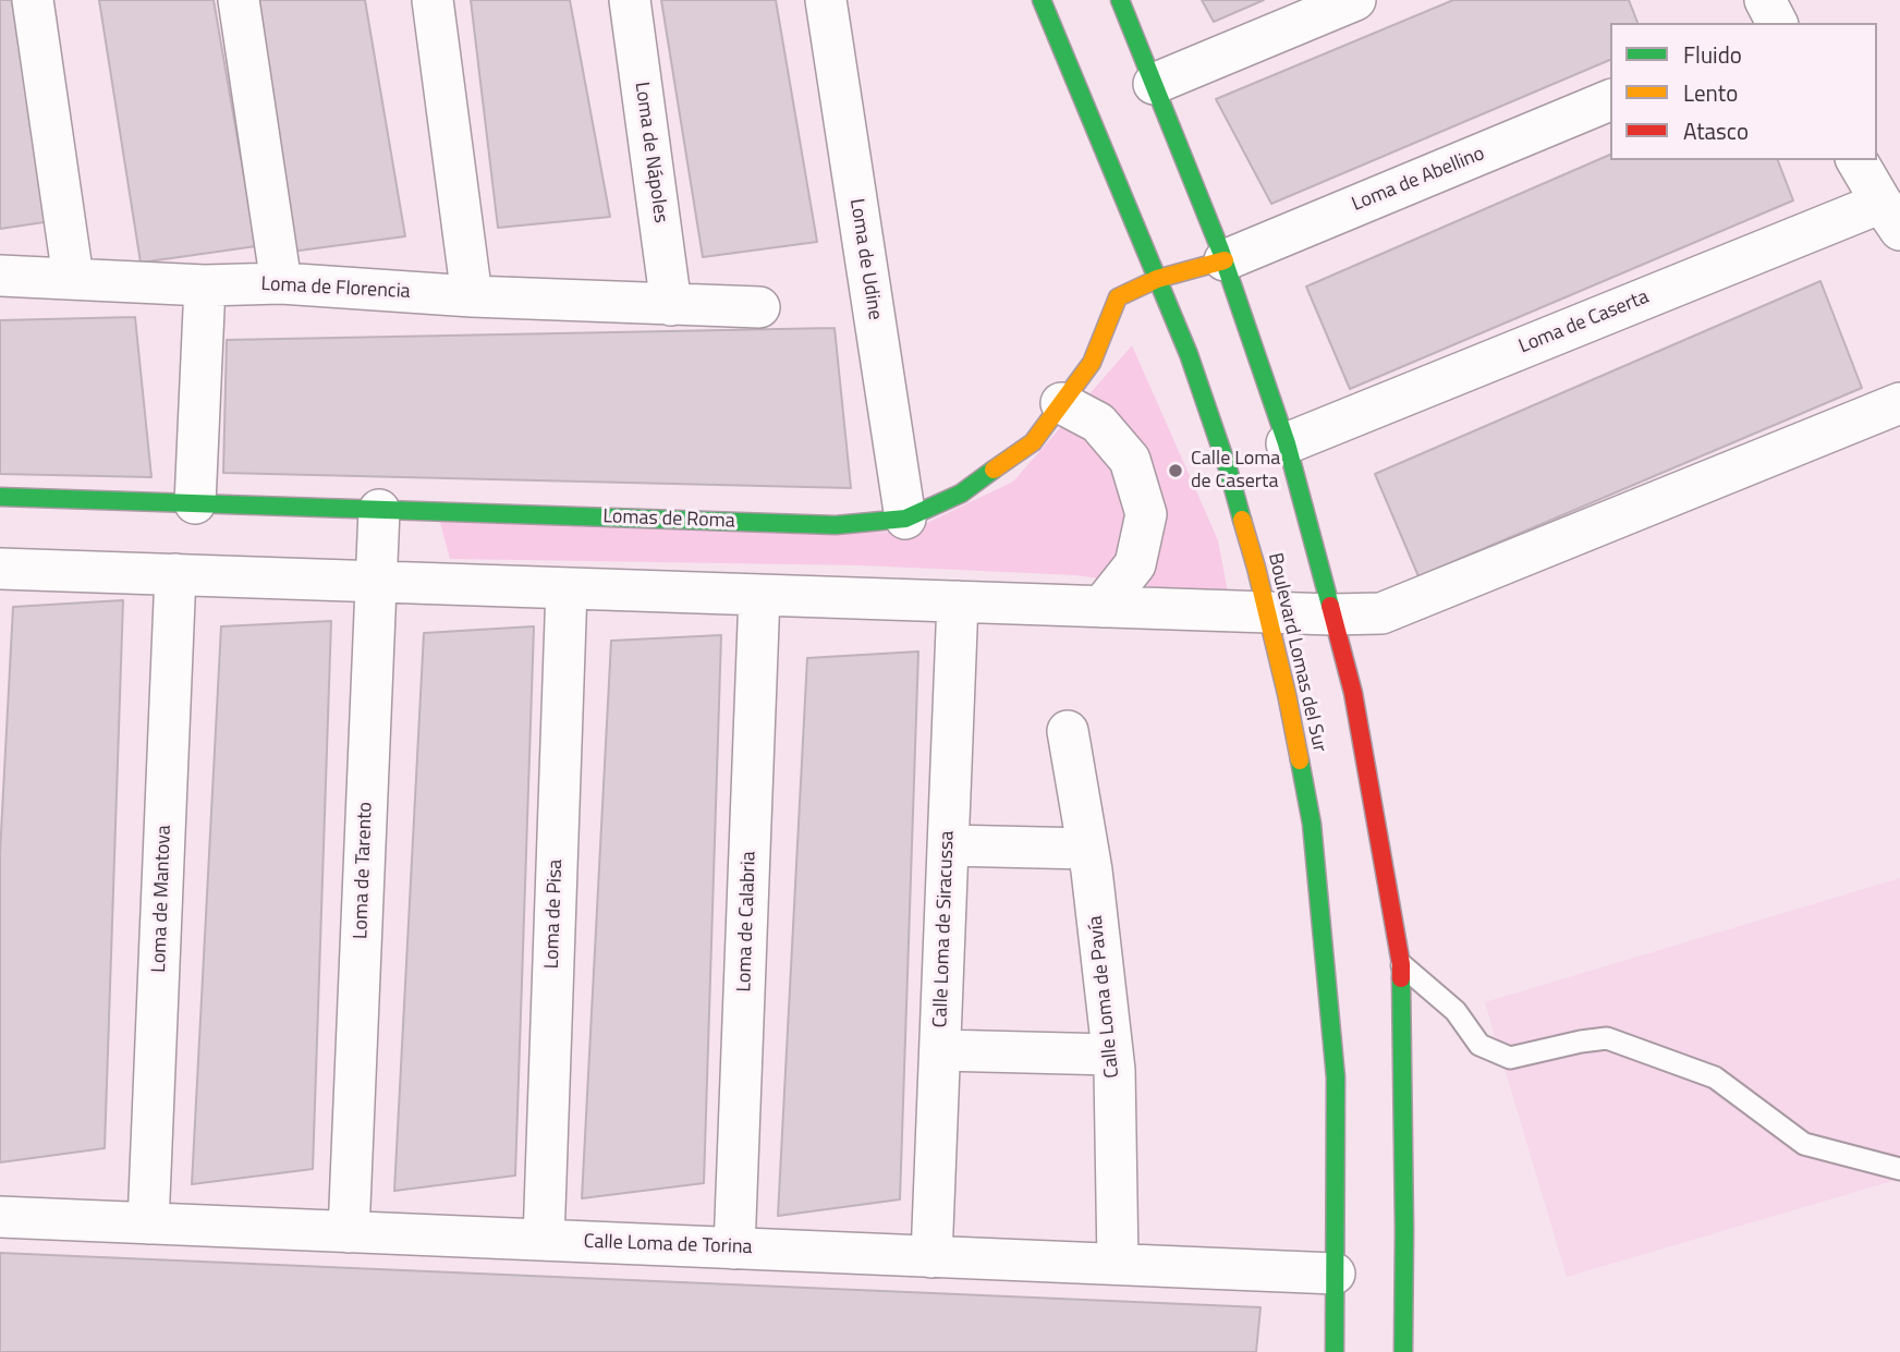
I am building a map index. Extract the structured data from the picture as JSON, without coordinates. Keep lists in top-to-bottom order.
{
  "streets": {
    "street": [
      "Loma de Nápoles",
      "Loma de Abellino",
      "Loma de Udine",
      "Loma de Florencia",
      "Loma de Caserta",
      "Lomas de Roma",
      "Boulevard Lomas del Sur",
      "Loma de Tarento",
      "Loma de Mantova",
      "Loma de Pisa",
      "Loma de Calabria",
      "Calle Loma de Siracussa",
      "Calle Loma de Pavía",
      "Calle Loma de Torina"
    ]
  },
  "crossings": [
    ["Loma de Nápoles", "Loma de Florencia"],
    ["Loma de Abellino", "Lomas de Roma"],
    ["Loma de Udine", "Lomas de Roma"],
    ["Lomas de Roma", "Boulevard Lomas del Sur"],
    ["Lomas de Roma", "Loma de Tarento"],
    ["Boulevard Lomas del Sur", "Calle Loma de Torina"],
    ["Loma de Tarento", "Calle Loma de Torina"],
    ["Loma de Mantova", "Calle Loma de Torina"],
    ["Loma de Pisa", "Calle Loma de Torina"],
    ["Loma de Calabria", "Calle Loma de Torina"],
    ["Calle Loma de Siracussa", "Calle Loma de Torina"],
    ["Calle Loma de Pavía", "Calle Loma de Torina"]
  ],
  "places": ["Calle Loma de Caserta"],
  "legend": ["Fluido", "Lento", "Atasco"]
}
